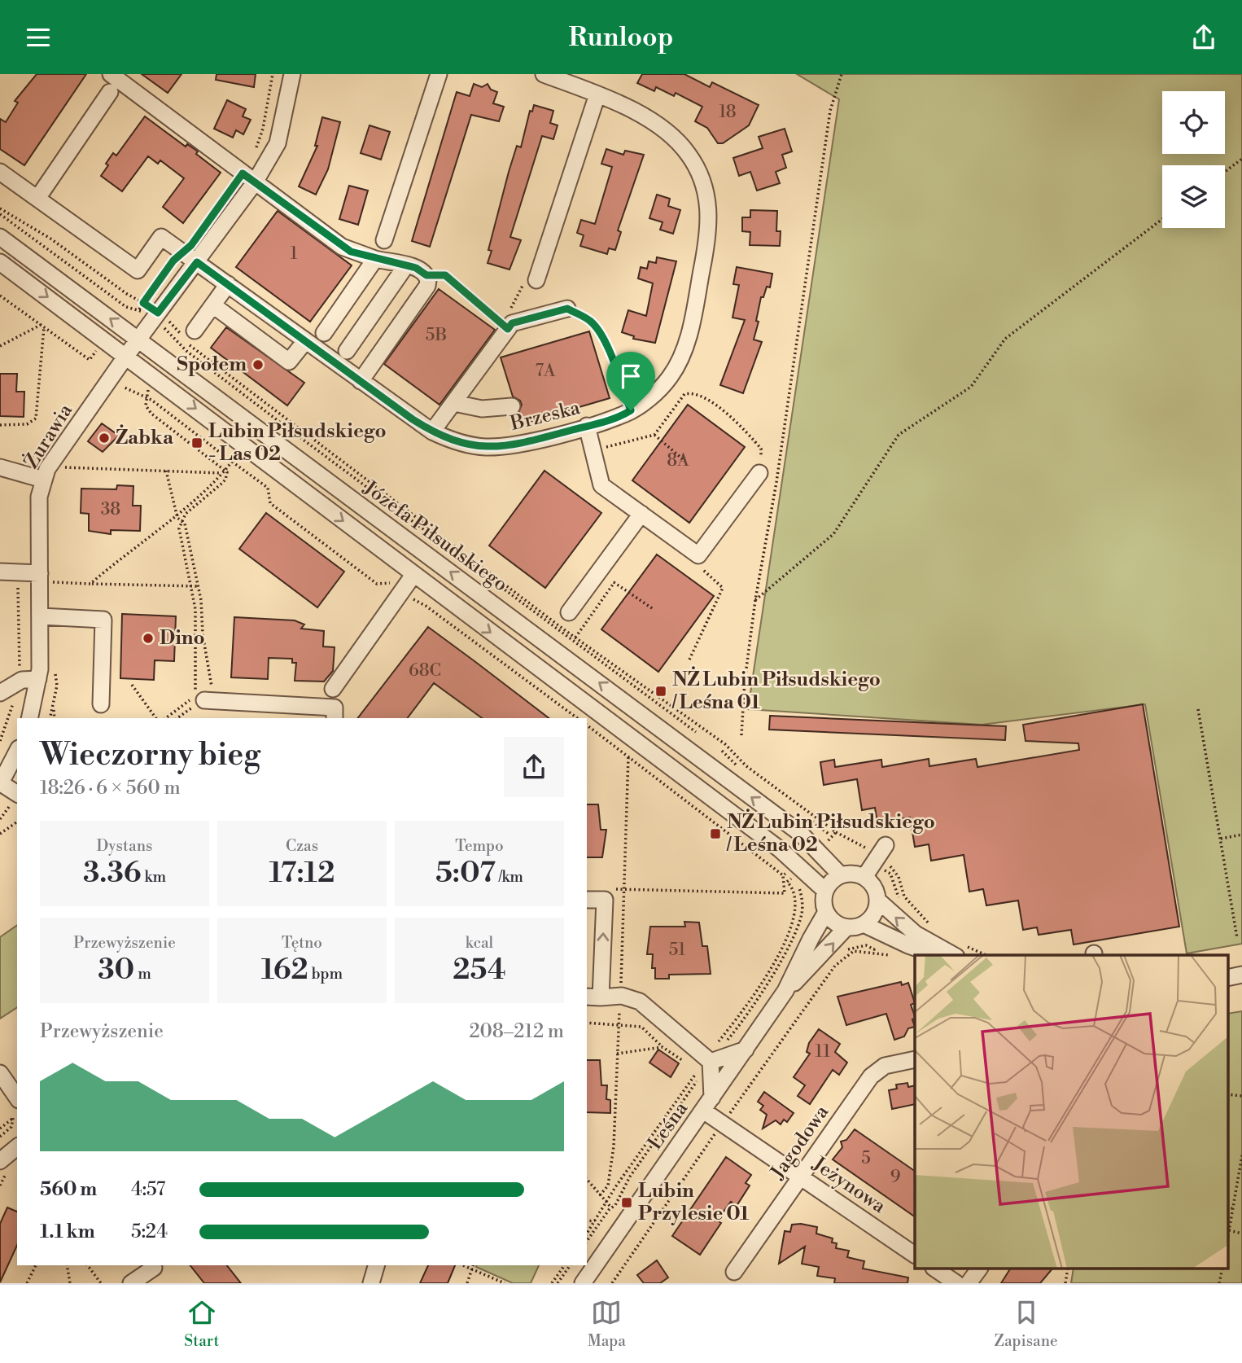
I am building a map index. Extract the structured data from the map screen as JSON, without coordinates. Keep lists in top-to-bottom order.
{
  "streets": {
    "street": [
      "Brzeska",
      "Żurawia",
      "Józefa Piłsudskiego",
      "Leśna",
      "Jagodowa",
      "Jeżynowa"
    ]
  },
  "crossings": [
    ["Brzeska", "Żurawia"],
    ["Żurawia", "Józefa Piłsudskiego"],
    ["Józefa Piłsudskiego", "Leśna"],
    ["Leśna", "Jeżynowa"],
    ["Jagodowa", "Jeżynowa"]
  ],
  "places": {
    "other": ["Społem", "Żabka", "Dino"],
    "transit": [
      "Lubin Piłsudskiego - Las 02",
      "NŻ Lubin Piłsudskiego / Leśna 01",
      "NŻ Lubin Piłsudskiego / Leśna 02",
      "Lubin Przylesie 01"
    ]
  },
  "house_numbers": [
    "18",
    "1",
    "5B",
    "7A",
    "8A",
    "38",
    "68C",
    "51",
    "11",
    "5",
    "9"
  ],
  "page": {
    "header": "Runloop",
    "heading": ["Wieczorny bieg", "18:26 · 6 × 560 m"],
    "stats": [
      ["Dystans", "3.36 km"],
      ["Czas", "17:12"],
      ["Tempo", "5:07 /km"],
      ["Przewyższenie", "30 m"],
      ["Tętno", "162 bpm"],
      ["kcal", "254"]
    ],
    "chart": ["Przewyższenie", "208–212 m"],
    "list": [
      {
        "name": "560 m",
        "note": "4:57"
      },
      {
        "name": "1.1 km",
        "note": "5:24"
      }
    ],
    "tabs": ["Start", "Mapa", "Zapisane"]
  }
}
